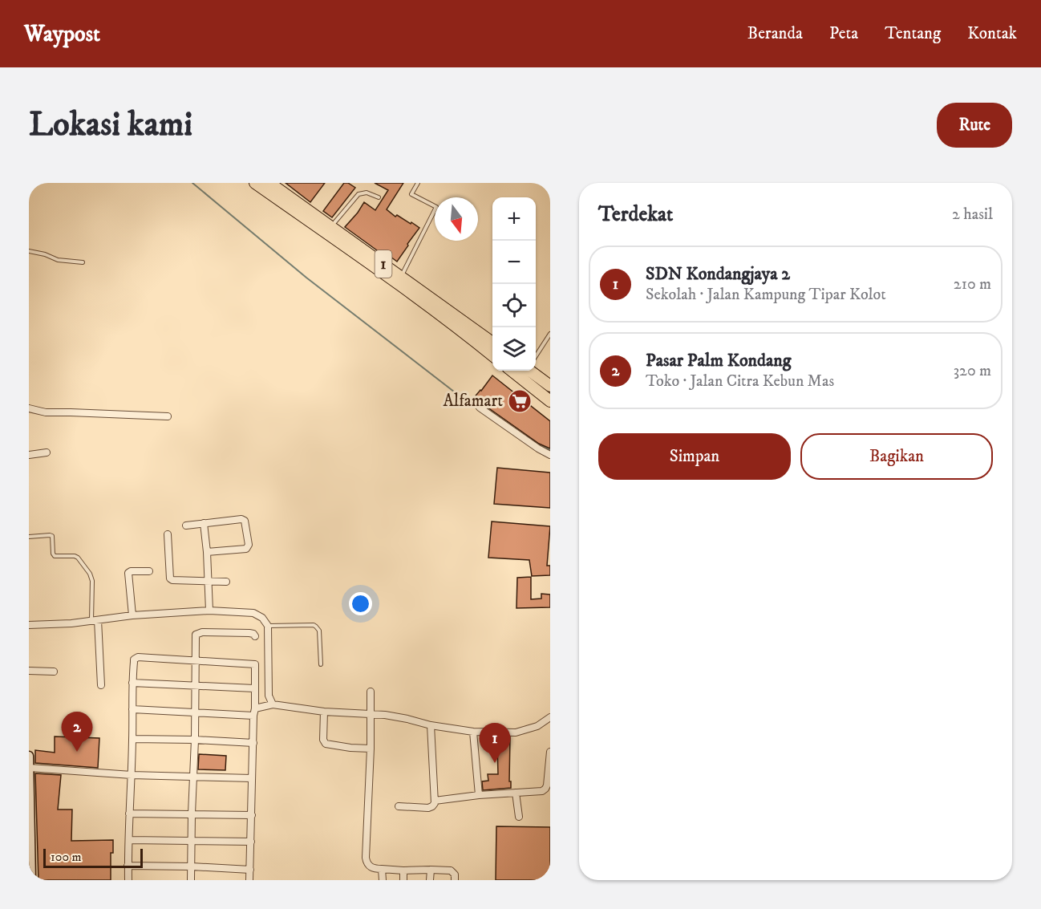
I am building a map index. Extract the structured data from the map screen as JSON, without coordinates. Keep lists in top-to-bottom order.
{
  "streets": {
    "highway": ["1"]
  },
  "places": {
    "supermarket": ["Alfamart"]
  },
  "scale_bar": "100 m",
  "north": "bottom",
  "page": {
    "header": "Waypost",
    "nav": [
      "Beranda",
      "Peta",
      "Tentang",
      "Kontak"
    ],
    "buttons": [
      "Rute",
      ["Simpan", "Bagikan"]
    ],
    "title": "Lokasi kami",
    "heading": ["Terdekat", "2 hasil"],
    "map_buttons": ["+", "−"],
    "list": [
      {
        "mark": "1",
        "name": "SDN Kondangjaya 2",
        "note": "Sekolah · Jalan Kampung Tipar Kolot",
        "value": "210 m"
      },
      {
        "mark": "2",
        "name": "Pasar Palm Kondang",
        "note": "Toko · Jalan Citra Kebun Mas",
        "value": "320 m"
      }
    ],
    "pins": ["2", "1"],
    "scale": "100 m"
  }
}
